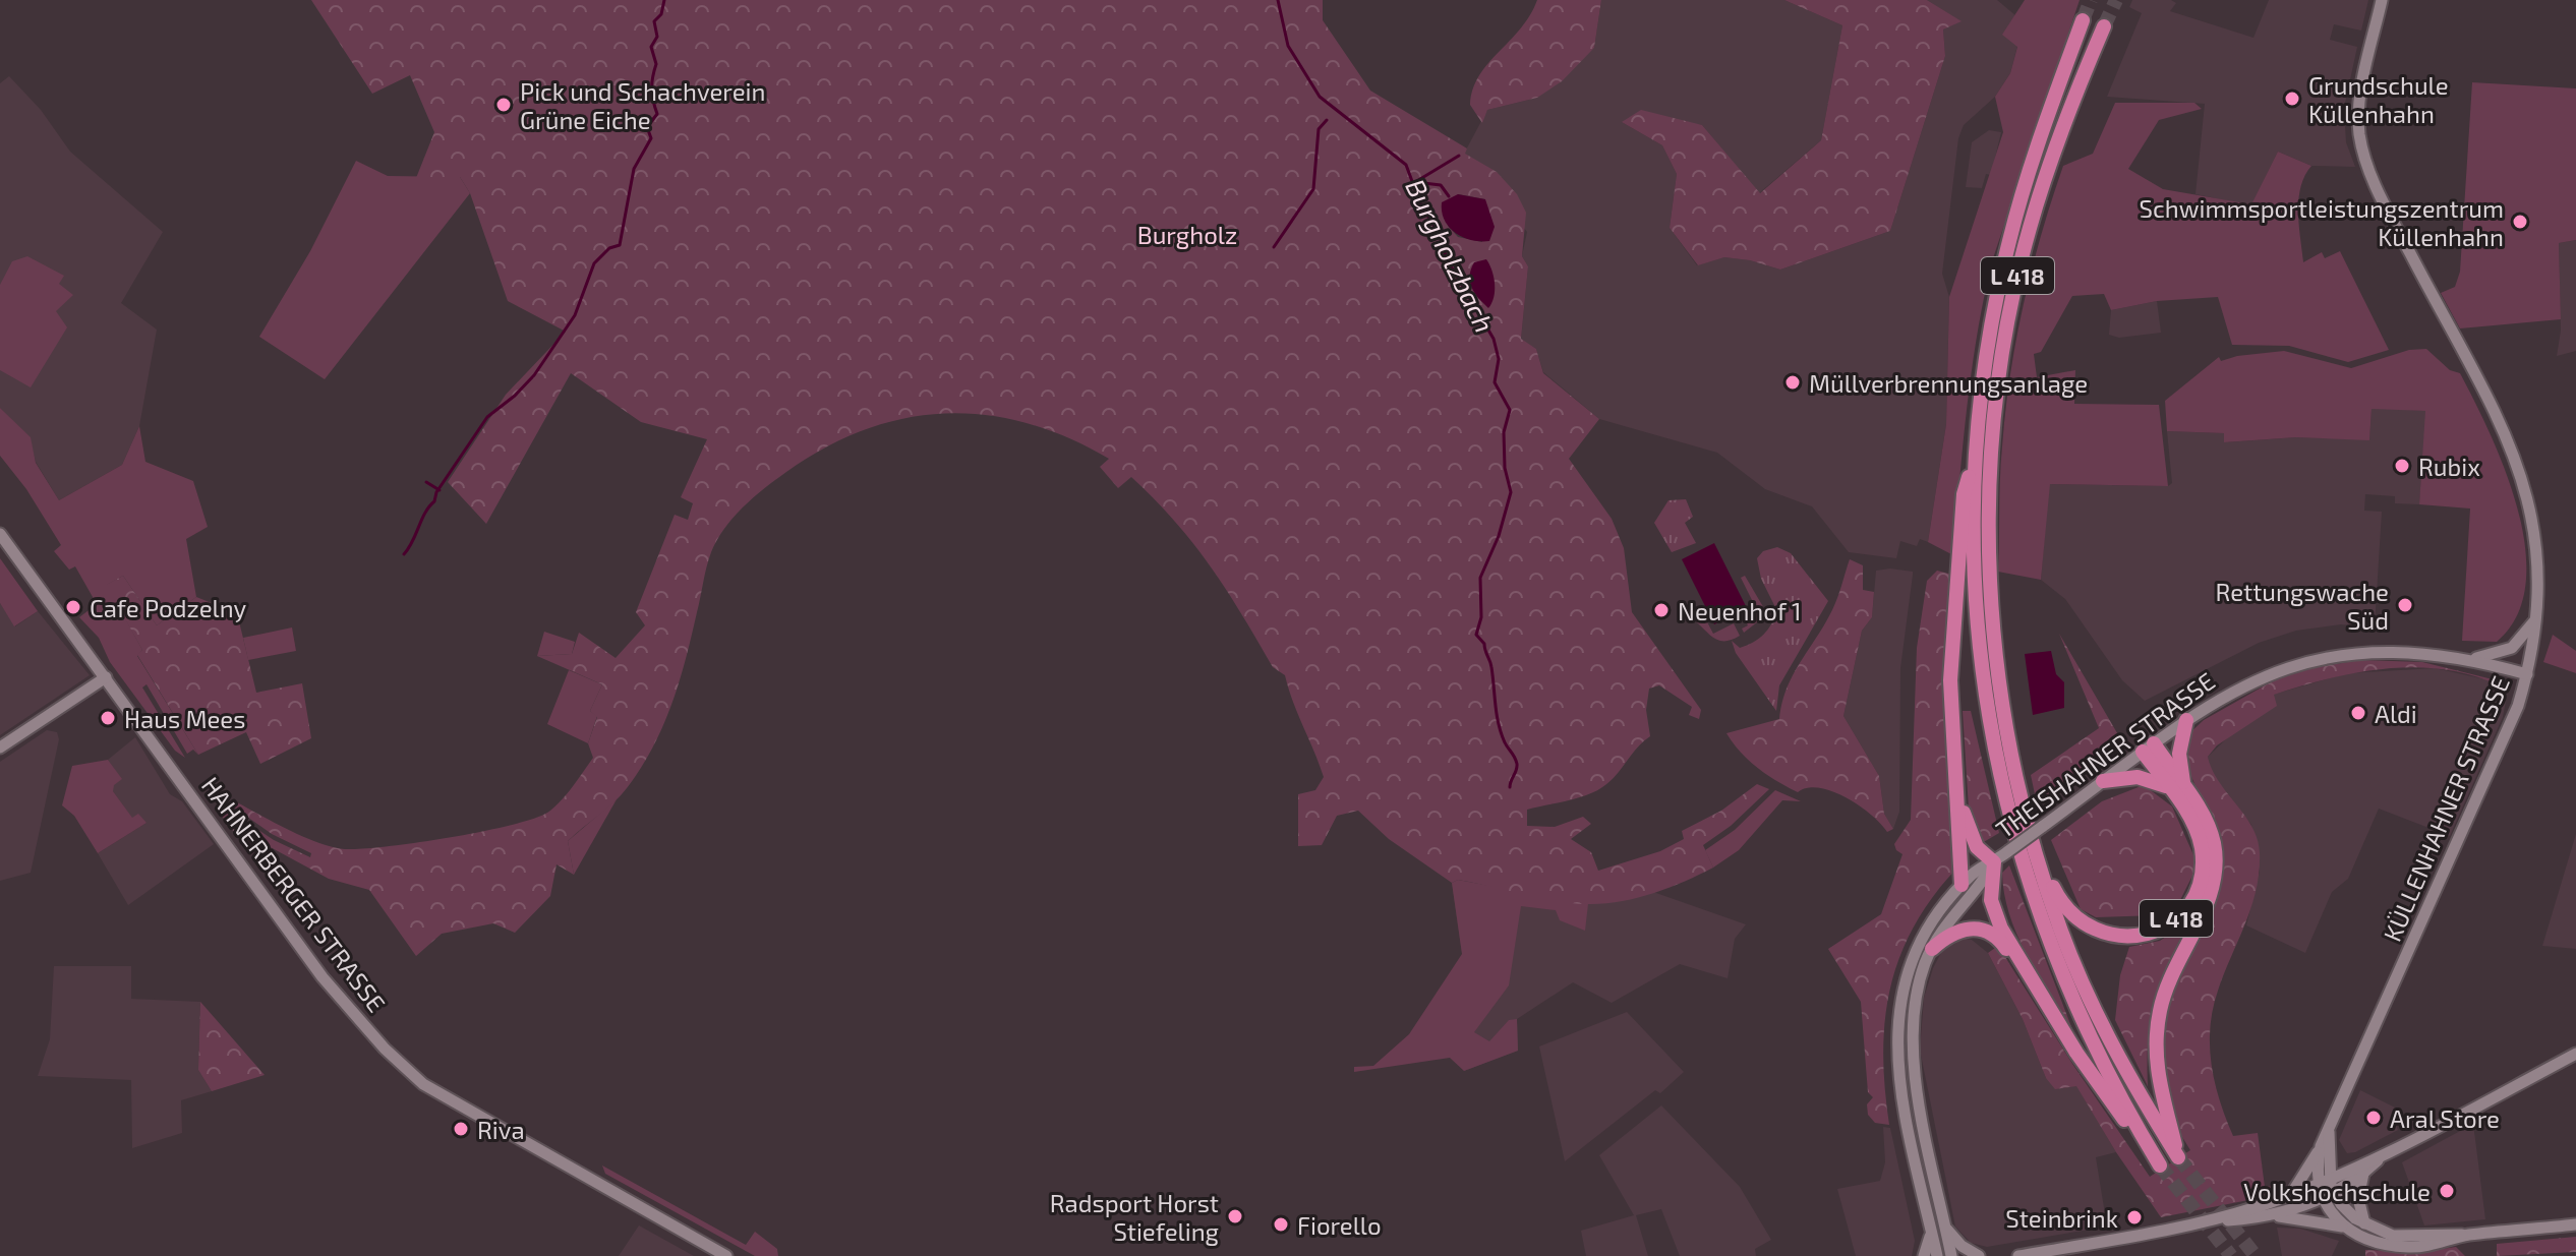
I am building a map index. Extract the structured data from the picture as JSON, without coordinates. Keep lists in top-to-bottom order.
{
  "streets": {
    "highway": ["L 418"],
    "main road": ["THEISHAHNER STRASSE", "KÜLLENHAHNER STRASSE", "HAHNERBERGER STRASSE"]
  },
  "crossings": [
    ["L 418", "THEISHAHNER STRASSE"],
    ["THEISHAHNER STRASSE", "KÜLLENHAHNER STRASSE"]
  ],
  "water": ["Burgholzbach"],
  "parks": ["Burgholz"],
  "places": [
    "Grundschule Küllenhahn",
    "Pick und Schachverein Grüne Eiche",
    "Schwimmsportleistungszentrum Küllenhahn",
    "Müllverbrennungsanlage",
    "Rubix",
    "Rettungswache Süd",
    "Cafe Podzelny",
    "Neuenhof 1",
    "Aldi",
    "Haus Mees",
    "Aral Store",
    "Riva",
    "Volkshochschule",
    "Radsport Horst Stiefeling",
    "Steinbrink",
    "Fiorello"
  ]
}
